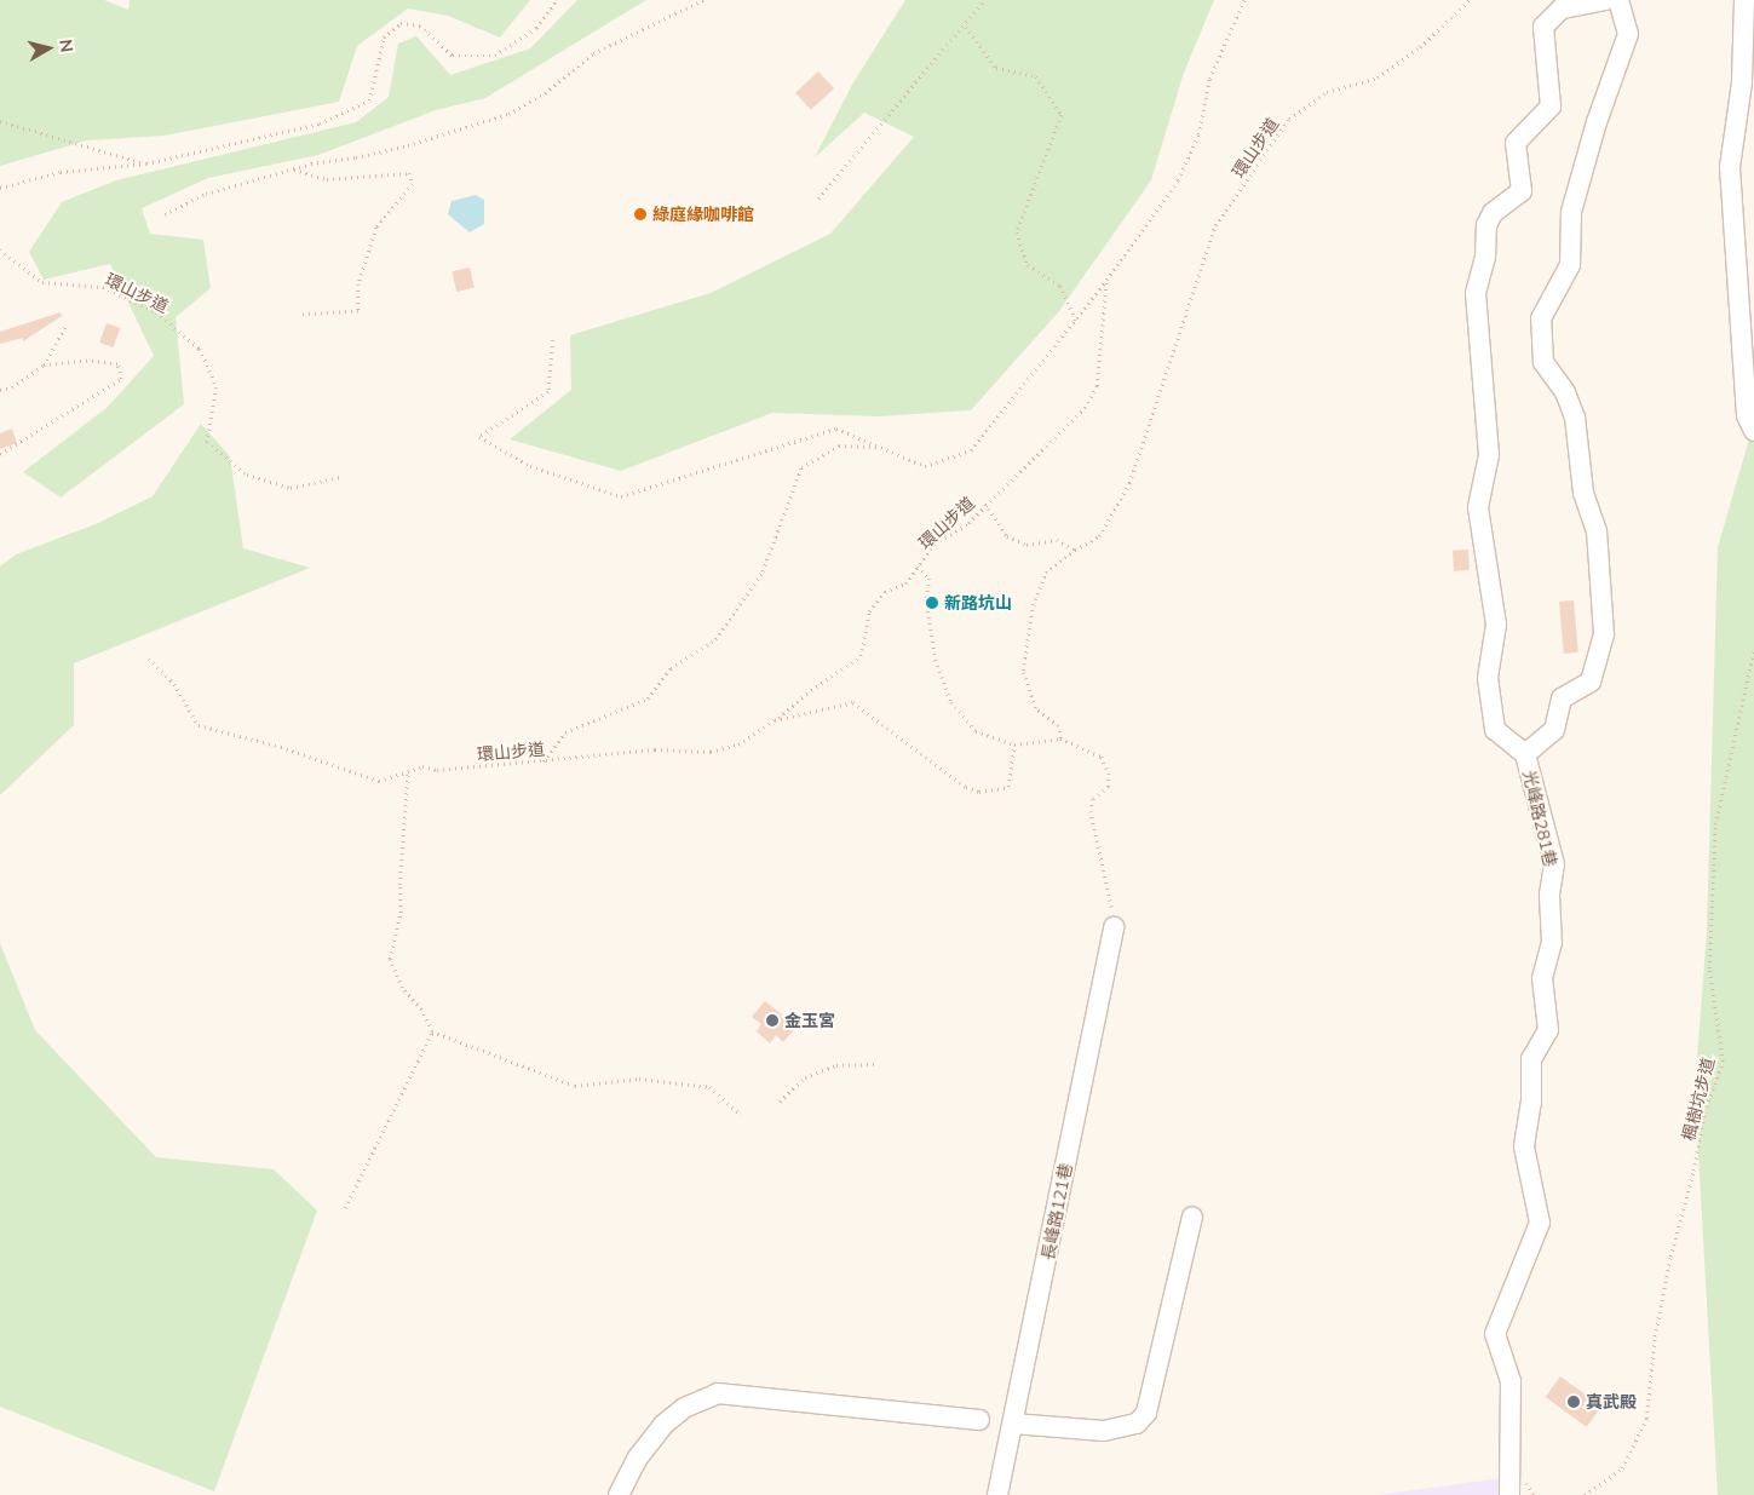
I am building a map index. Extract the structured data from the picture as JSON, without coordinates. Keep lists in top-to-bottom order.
{
  "streets": {
    "street": ["光峰路281巷", "長峰路121巷"],
    "path": ["環山步道", "楓樹坑步道"]
  },
  "places": [
    "綠庭緣咖啡館",
    "新路坑山",
    "金玉宮",
    "真武殿"
  ],
  "north": "right"
}
